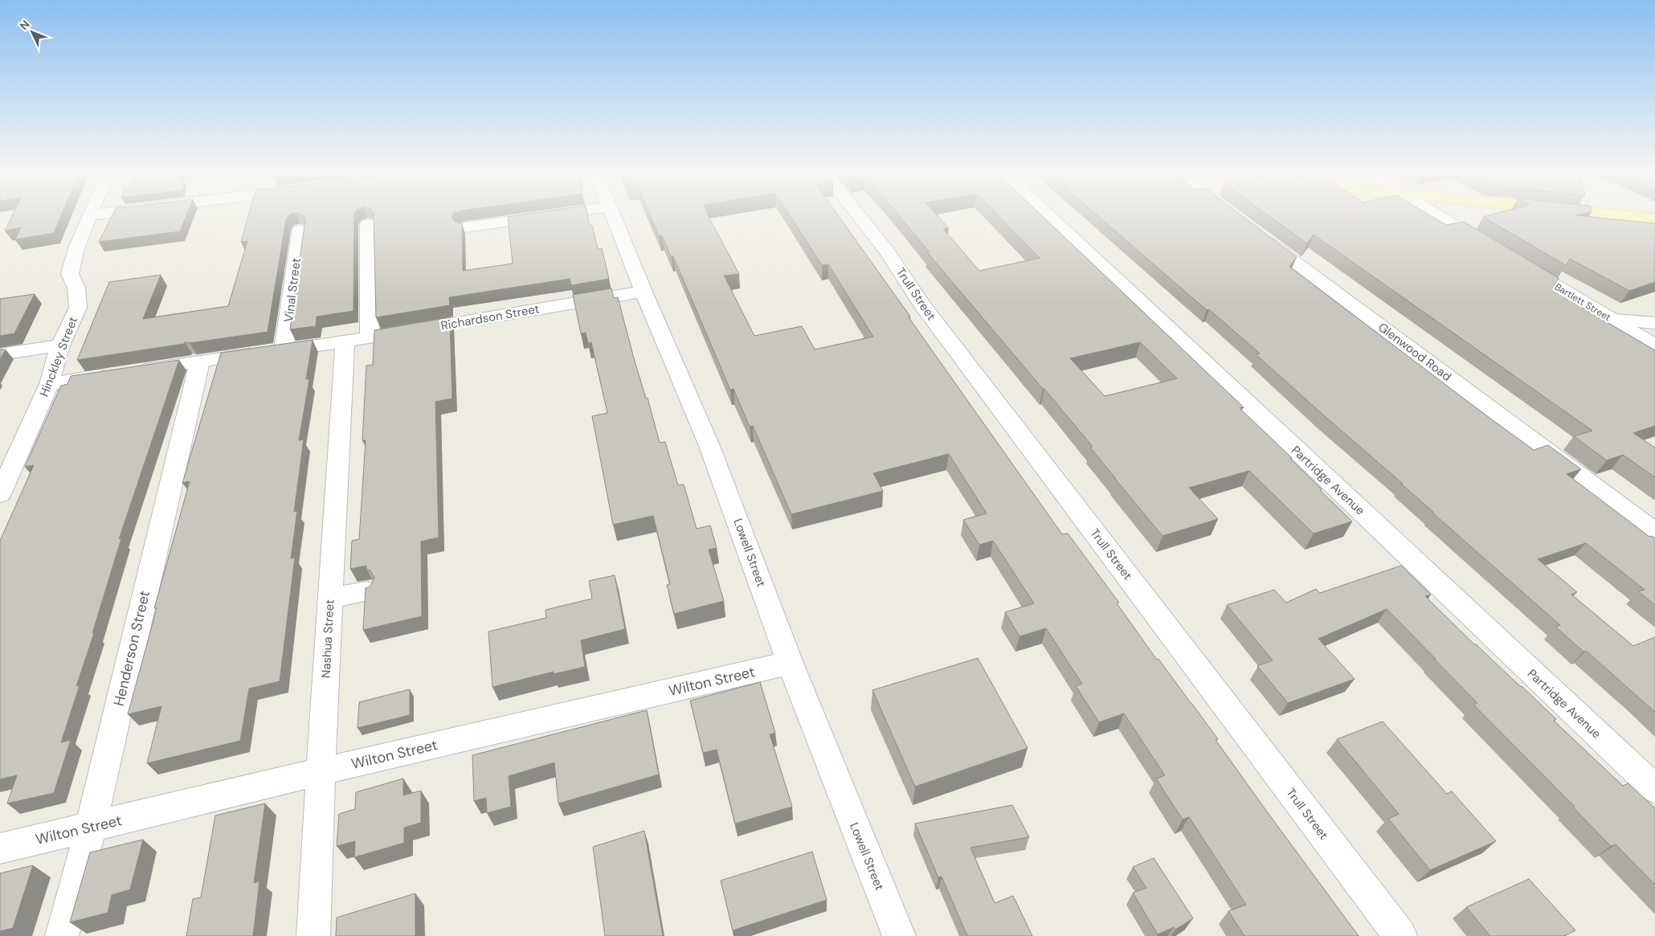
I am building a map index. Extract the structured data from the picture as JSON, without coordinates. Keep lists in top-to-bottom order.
{
  "streets": {
    "street": [
      "Vinal Street",
      "Trull Street",
      "Bartlett Street",
      "Richardson Street",
      "Glenwood Road",
      "Hinckley Street",
      "Partridge Avenue",
      "Lowell Street",
      "Nashua Street",
      "Henderson Street",
      "Wilton Street"
    ]
  },
  "crossings": [
    ["Vinal Street", "Richardson Street"],
    ["Richardson Street", "Hinckley Street"],
    ["Richardson Street", "Lowell Street"],
    ["Richardson Street", "Nashua Street"],
    ["Richardson Street", "Henderson Street"],
    ["Lowell Street", "Wilton Street"],
    ["Nashua Street", "Wilton Street"],
    ["Henderson Street", "Wilton Street"]
  ],
  "north": "top left"
}
